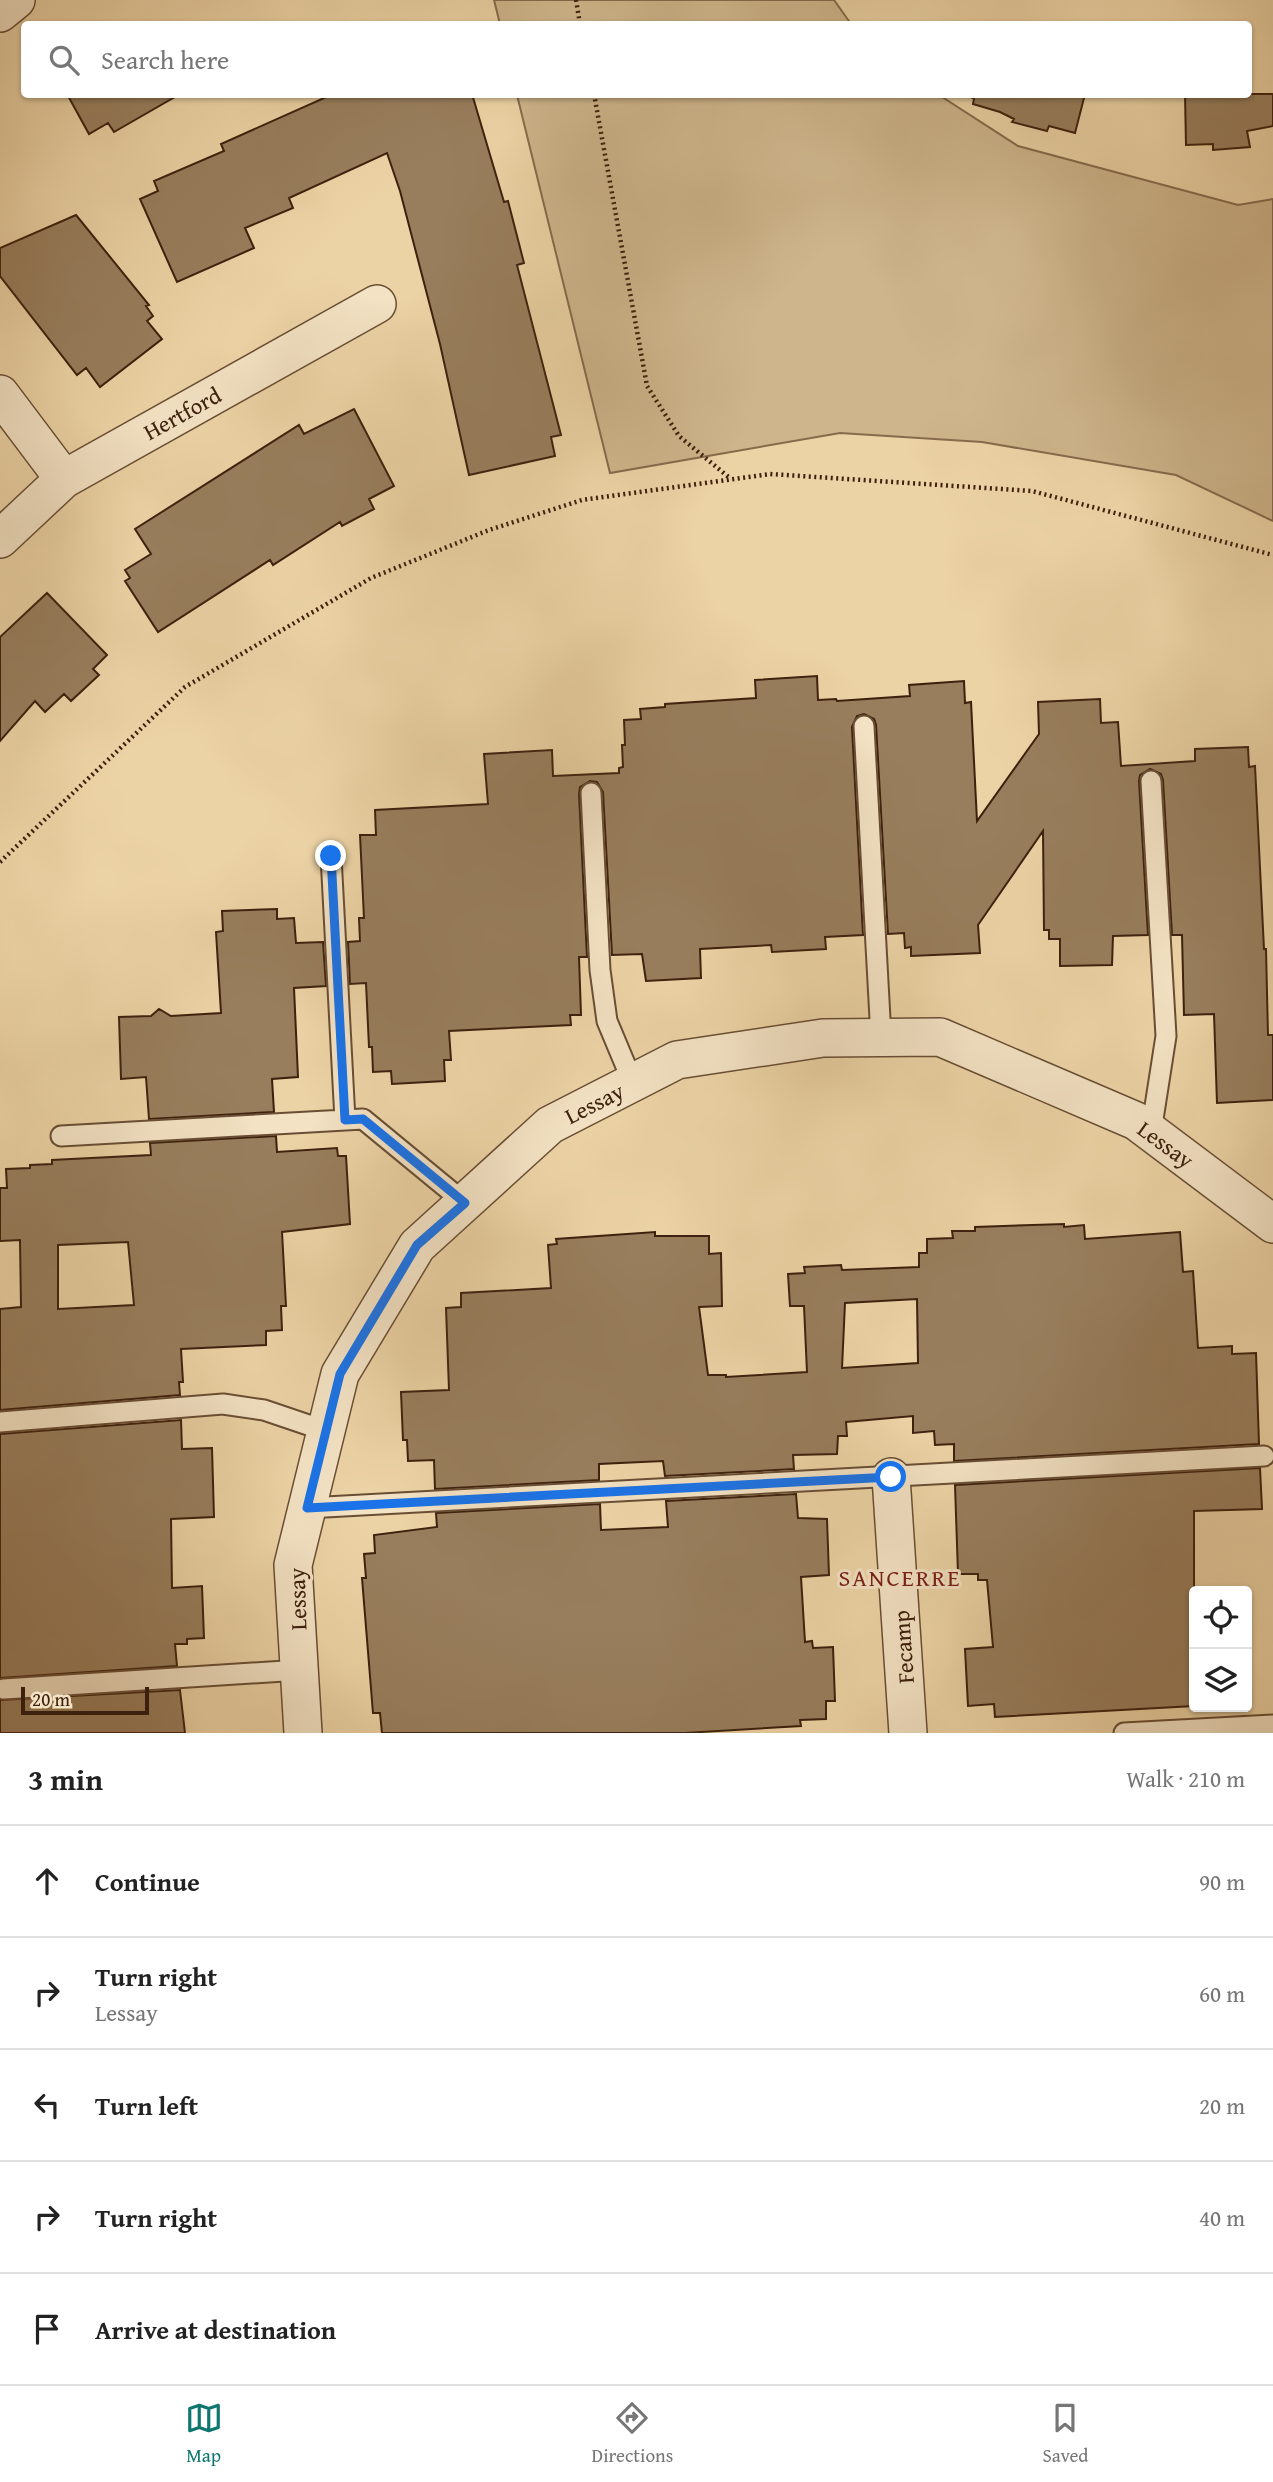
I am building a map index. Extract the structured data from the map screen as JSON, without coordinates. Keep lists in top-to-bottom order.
{
  "streets": {
    "street": ["Hertford", "Lessay", "Fecamp"]
  },
  "districts": ["SANCERRE"],
  "scale_bar": "20 m",
  "page": {
    "search": "Search here",
    "scale": "20 m",
    "heading": ["3 min", "Walk · 210 m"],
    "list": [
      ["Continue", "90 m"],
      ["Turn right", "Lessay", "60 m"],
      ["Turn left", "20 m"],
      ["Turn right", "40 m"],
      "Arrive at destination"
    ],
    "nav": ["Map", "Directions", "Saved"]
  }
}
